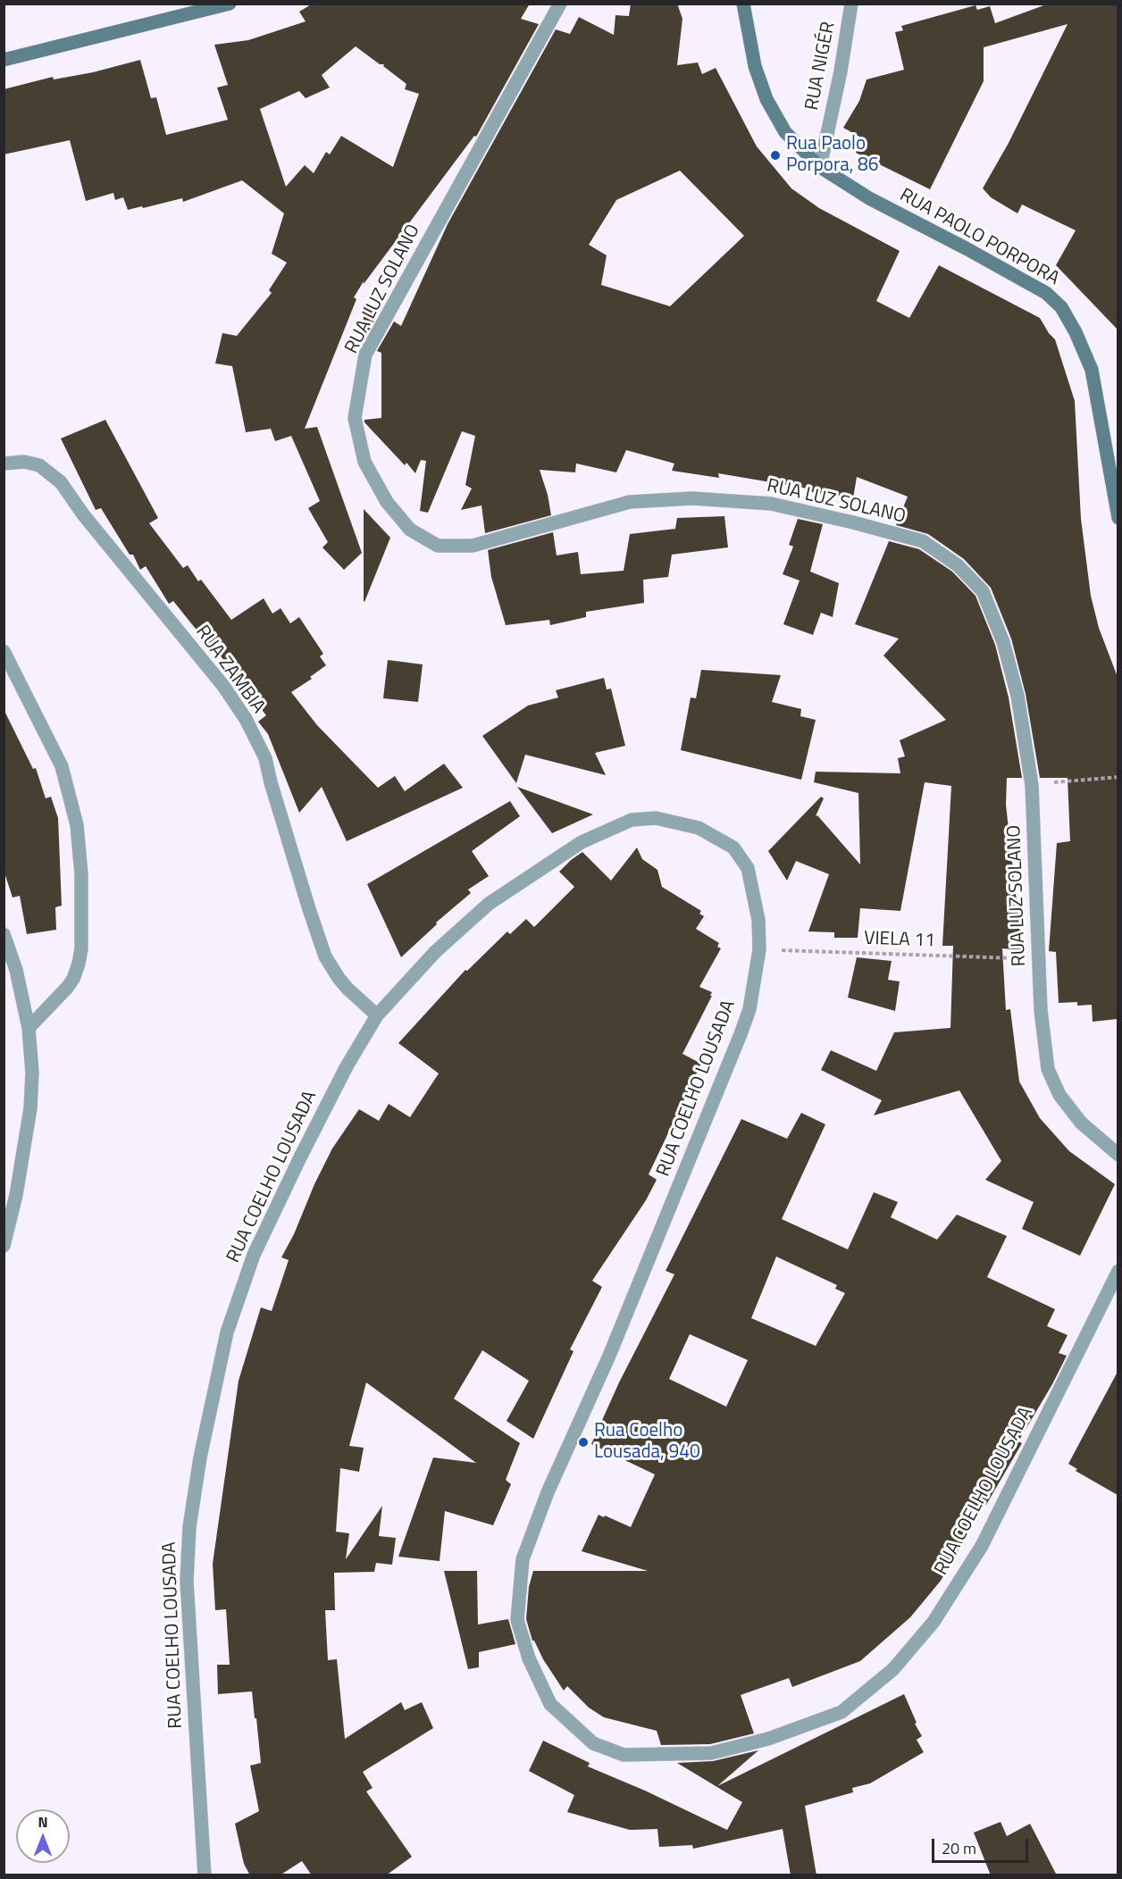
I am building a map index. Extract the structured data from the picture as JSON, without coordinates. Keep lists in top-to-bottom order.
{
  "streets": {
    "street": [
      "RUA NIGÉR",
      "RUA PAOLO PORPORA",
      "RUA LUZ SOLANO",
      "RUA ZAMBIA",
      "RUA COELHO LOUSADA"
    ],
    "path": ["VIELA 11"]
  },
  "crossings": [
    ["RUA NIGÉR", "RUA PAOLO PORPORA"],
    ["RUA LUZ SOLANO", "VIELA 11"],
    ["RUA ZAMBIA", "RUA COELHO LOUSADA"],
    ["VIELA 11", "RUA COELHO LOUSADA"]
  ],
  "places": ["Rua Paolo Porpora, 86", "Rua Coelho Lousada, 940"],
  "scale_bar": "20 m",
  "north": "top"
}
